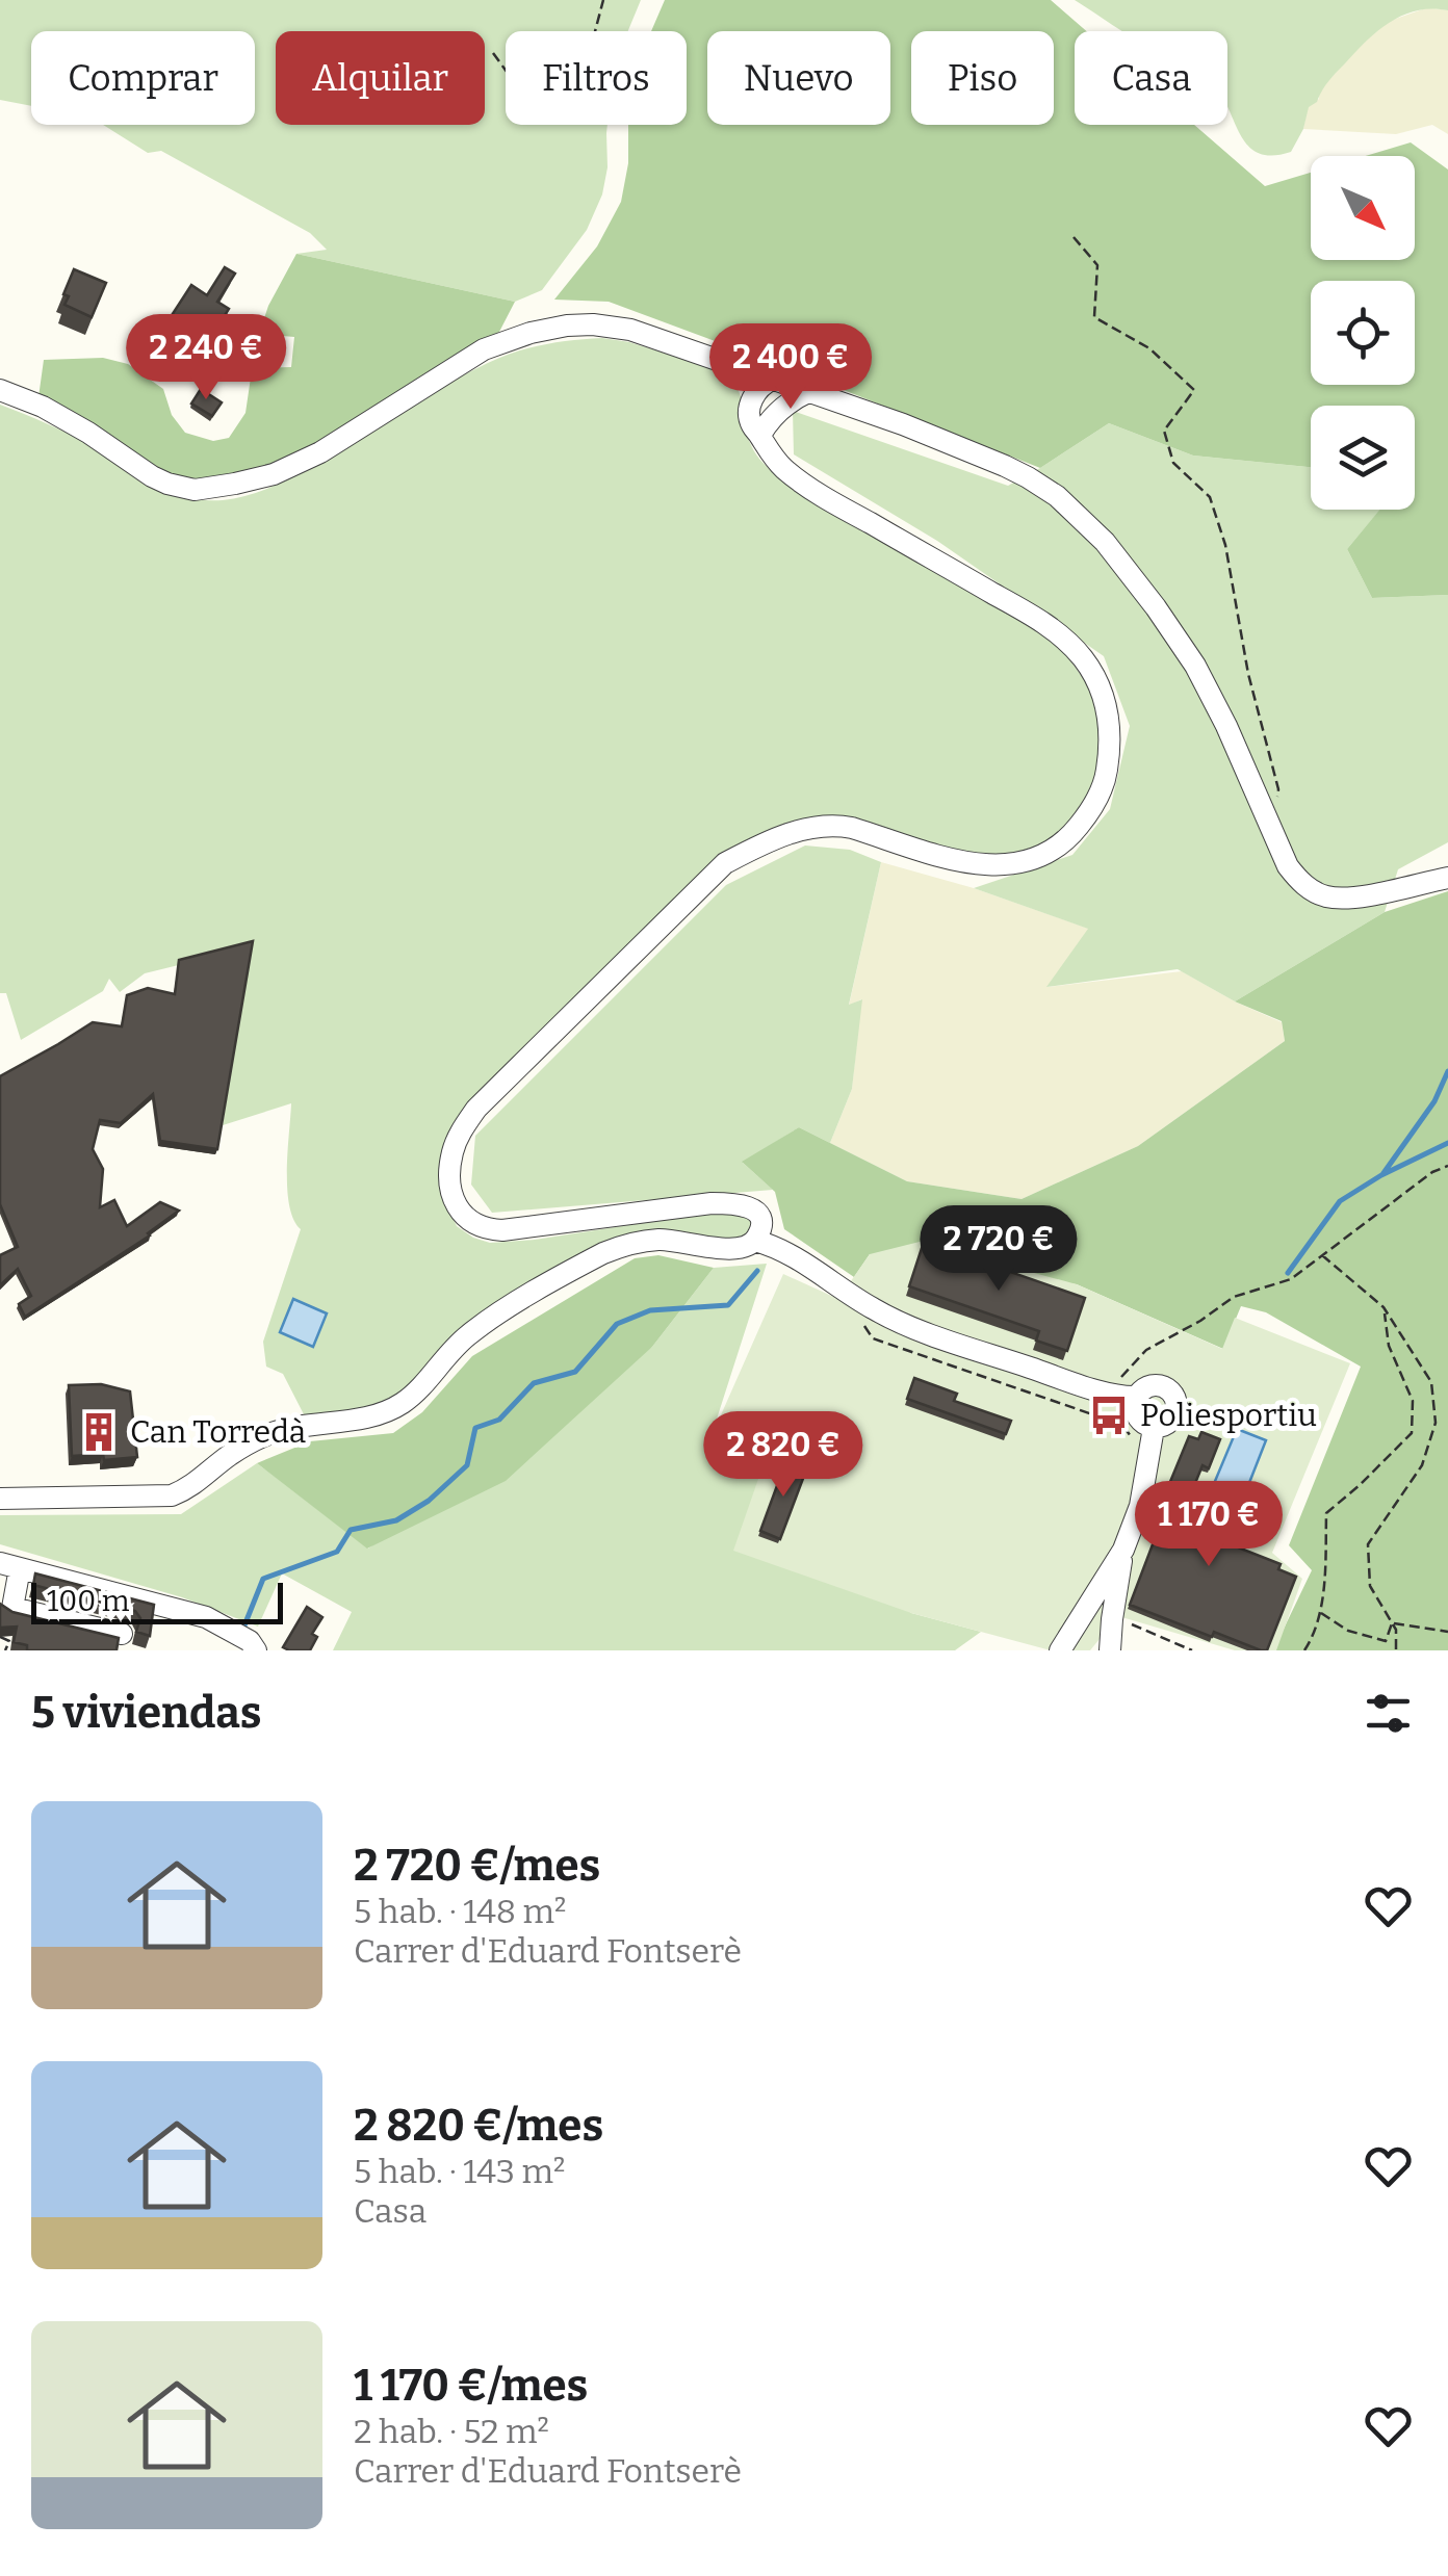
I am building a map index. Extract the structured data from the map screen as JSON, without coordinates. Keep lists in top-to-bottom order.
{
  "places": {
    "bus stop": ["Poliesportiu"],
    "building": ["Can Torredà"]
  },
  "scale_bar": "100 m",
  "north": "bottom right",
  "page": {
    "chip": [
      "Comprar",
      "Alquilar",
      "Filtros",
      "Nuevo",
      "Piso",
      "Casa"
    ],
    "price": [
      "2 240 €",
      "2 400 €",
      "2 720 €",
      "2 820 €",
      "1 170 €"
    ],
    "scale": "100 m",
    "heading": "5 viviendas",
    "list": [
      {
        "name": "2 720 €/mes",
        "note": "5 hab. · 148 m² · Carrer d'Eduard Fontserè"
      },
      {
        "name": "2 820 €/mes",
        "note": "5 hab. · 143 m² · Casa"
      },
      {
        "name": "1 170 €/mes",
        "note": "2 hab. · 52 m² · Carrer d'Eduard Fontserè"
      }
    ]
  }
}
